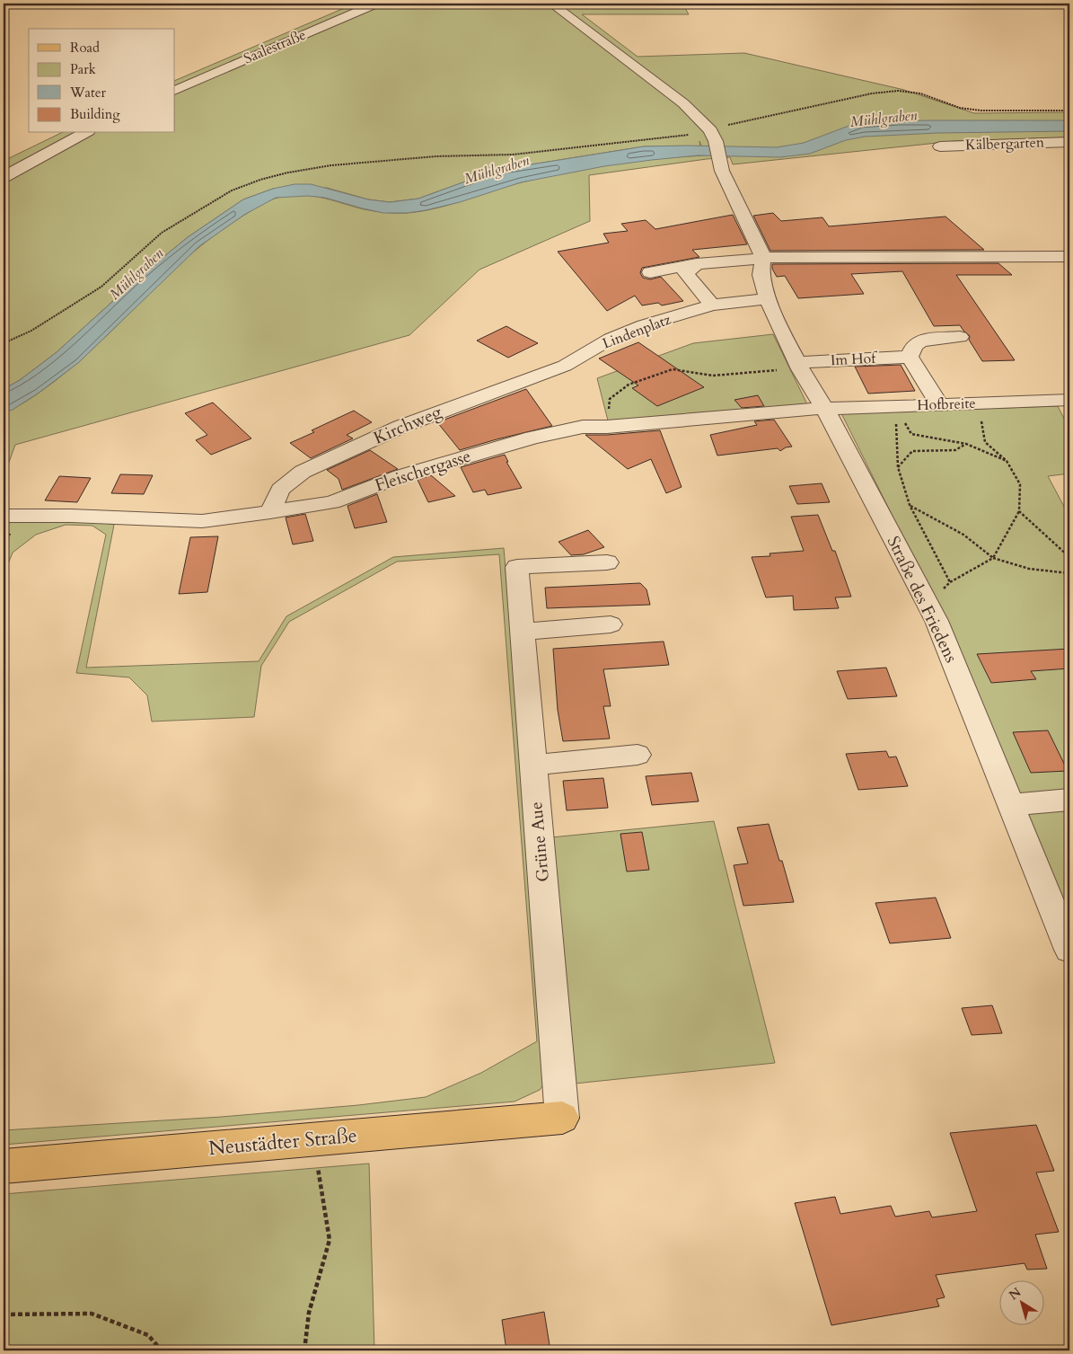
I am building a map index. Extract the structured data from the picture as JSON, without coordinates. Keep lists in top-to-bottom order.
{
  "streets": {
    "main road": ["Neustädter Straße"],
    "street": [
      "Saalestraße",
      "Kälbergarten",
      "Lindenplatz",
      "Im Hof",
      "Hofbreite",
      "Kirchweg",
      "Fleischergasse",
      "Straße des Friedens",
      "Grüne Aue"
    ]
  },
  "crossings": [
    ["Lindenplatz", "Kirchweg"],
    ["Lindenplatz", "Straße des Friedens"],
    ["Im Hof", "Straße des Friedens"],
    ["Hofbreite", "Fleischergasse"],
    ["Hofbreite", "Straße des Friedens"],
    ["Kirchweg", "Fleischergasse"],
    ["Fleischergasse", "Straße des Friedens"],
    ["Grüne Aue", "Neustädter Straße"]
  ],
  "water": ["Mühlgraben"],
  "legend": [
    "Road",
    "Park",
    "Water",
    "Building"
  ],
  "north": "top left"
}
